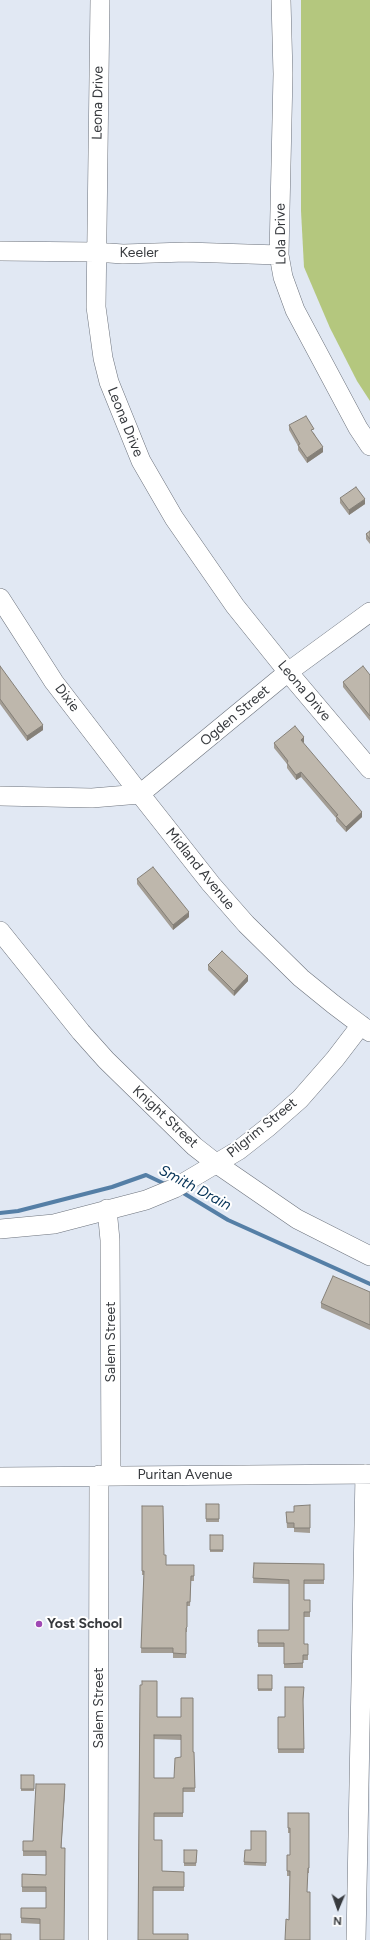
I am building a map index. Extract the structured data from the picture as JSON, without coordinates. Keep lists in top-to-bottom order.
{
  "streets": {
    "street": [
      "Leona Drive",
      "Lola Drive",
      "Keeler",
      "Dixie",
      "Ogden Street",
      "Midland Avenue",
      "Knight Street",
      "Pilgrim Street",
      "Salem Street",
      "Puritan Avenue"
    ]
  },
  "crossings": [
    ["Leona Drive", "Keeler"],
    ["Leona Drive", "Ogden Street"],
    ["Lola Drive", "Keeler"],
    ["Dixie", "Ogden Street"],
    ["Dixie", "Midland Avenue"],
    ["Ogden Street", "Midland Avenue"],
    ["Midland Avenue", "Pilgrim Street"],
    ["Knight Street", "Pilgrim Street"],
    ["Pilgrim Street", "Salem Street"],
    ["Salem Street", "Puritan Avenue"]
  ],
  "water": ["Smith Drain"],
  "places": ["Yost School"],
  "north": "bottom"
}
